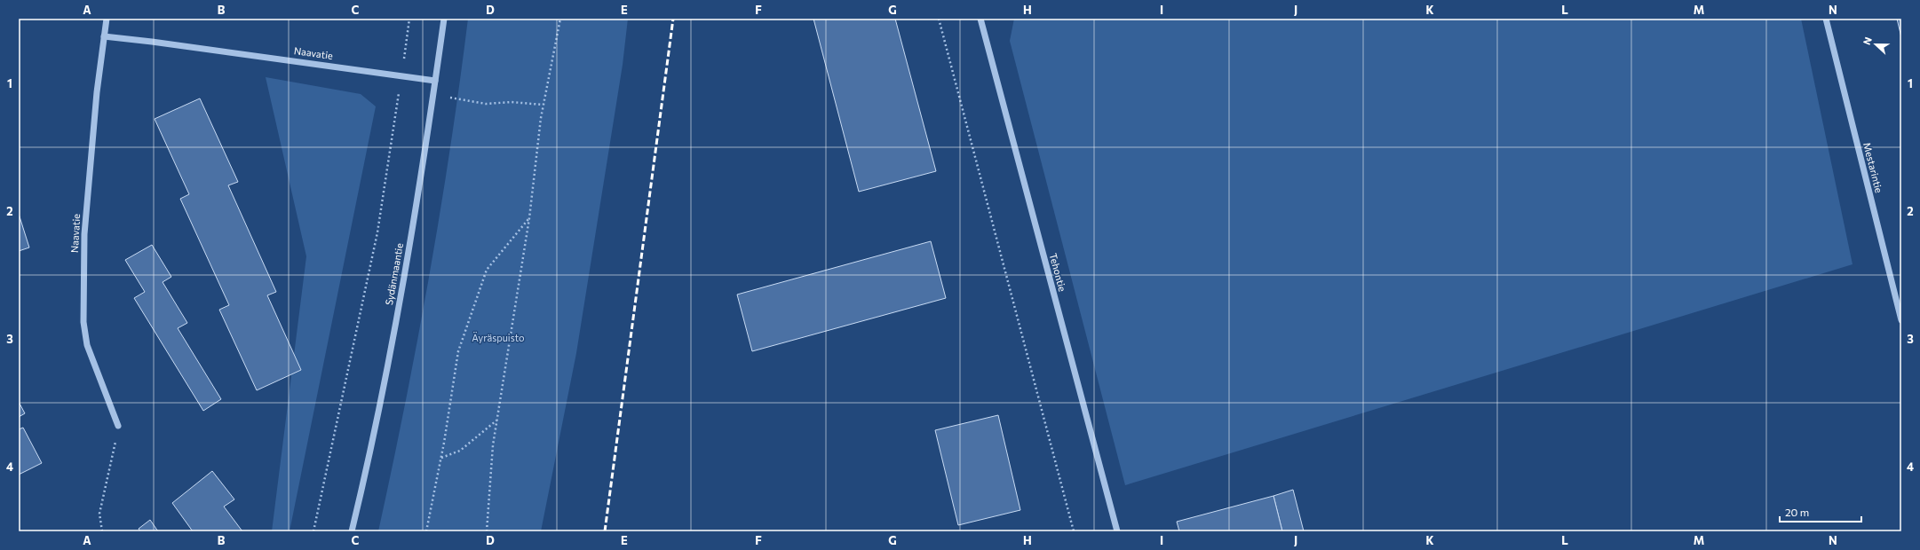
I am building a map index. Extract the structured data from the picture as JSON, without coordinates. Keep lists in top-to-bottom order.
{
  "streets": {
    "street": [
      "Naavatie",
      "Mestarintie",
      "Tehontie",
      "Sydänmaantie"
    ]
  },
  "crossings": [
    ["Naavatie", "Sydänmaantie"]
  ],
  "parks": ["Äyräspuisto"],
  "scale_bar": "20 m",
  "north": "left",
  "grid": {
    "columns": [
      "A",
      "B",
      "C",
      "D",
      "E",
      "F",
      "G",
      "H",
      "I",
      "J",
      "K",
      "L",
      "M",
      "N"
    ],
    "rows": [
      "1",
      "2",
      "3",
      "4"
    ]
  }
}
